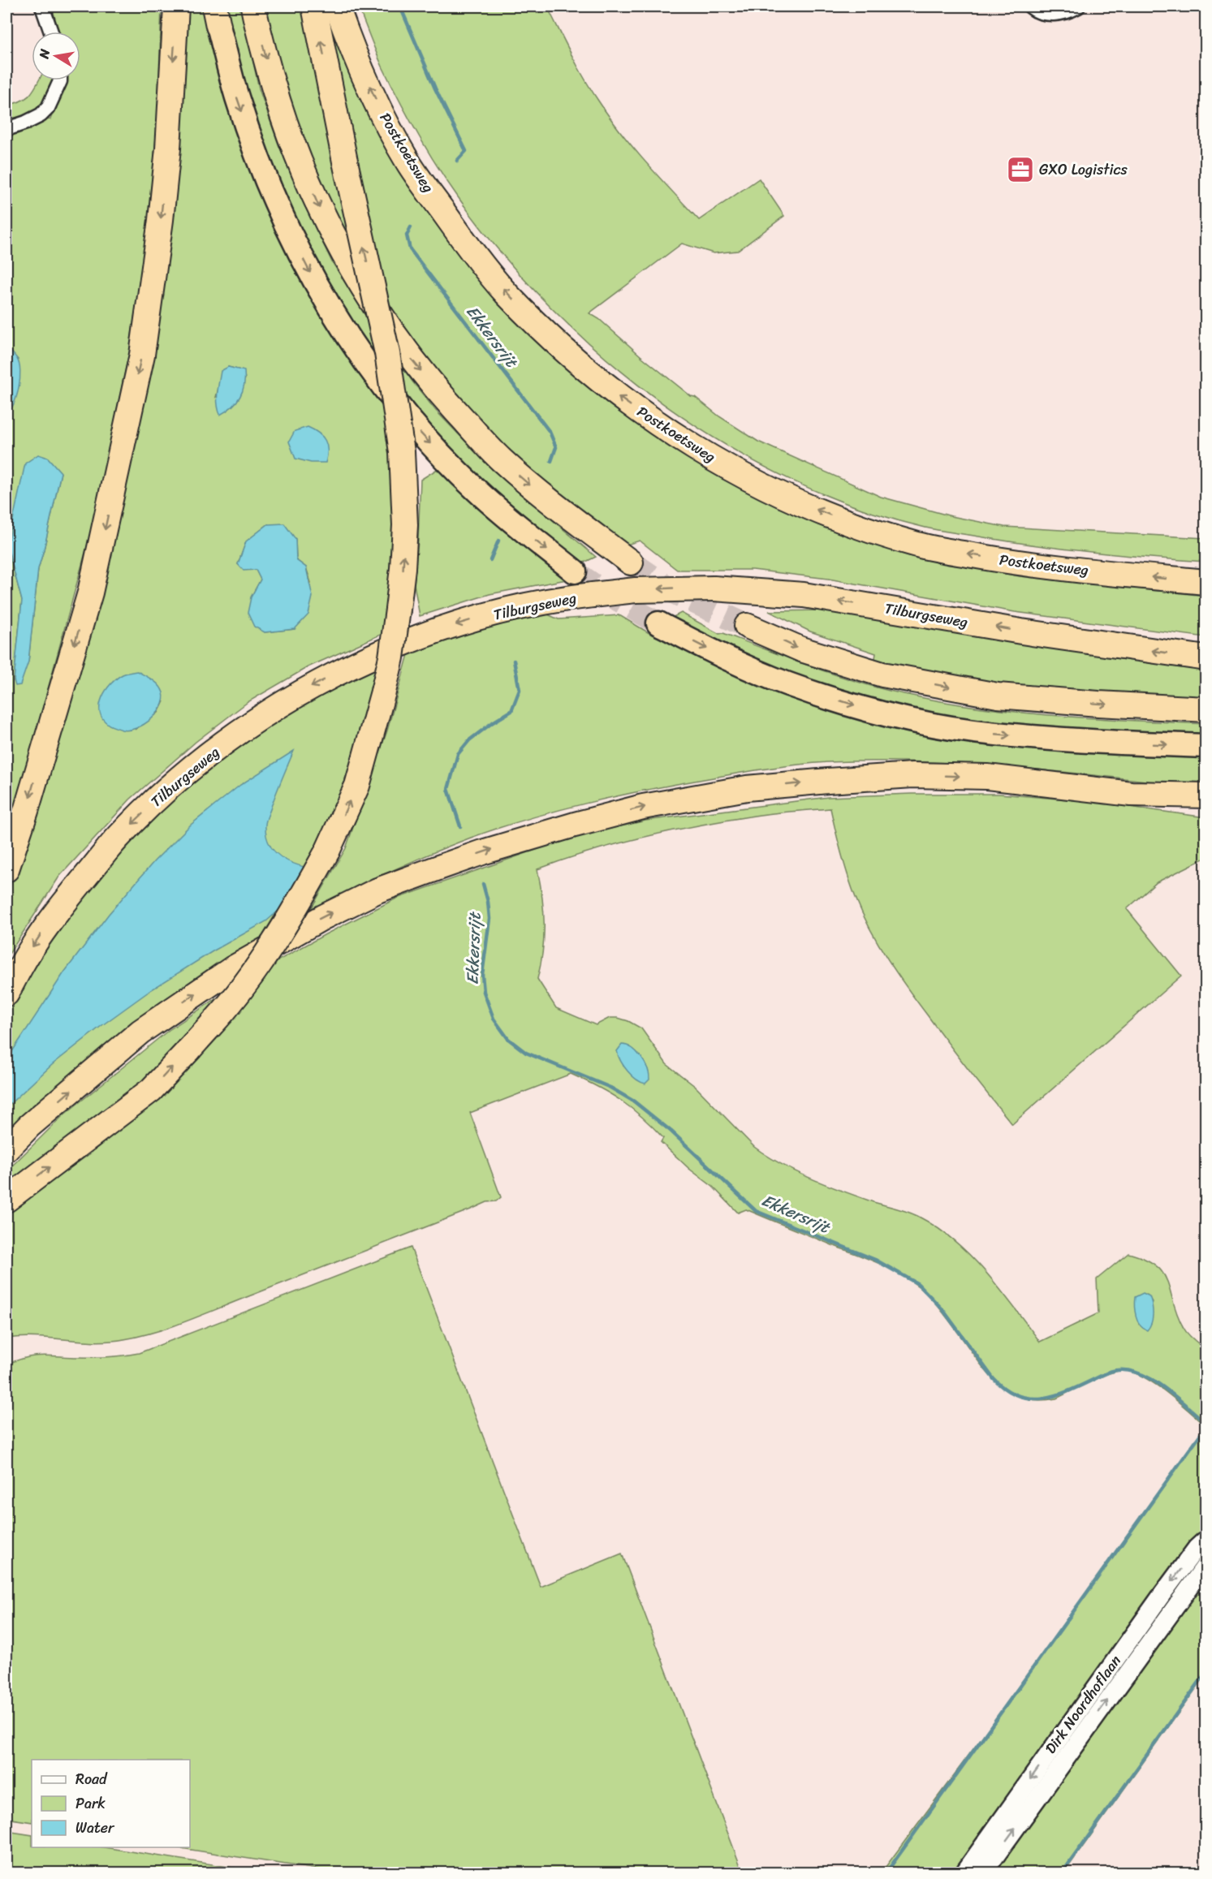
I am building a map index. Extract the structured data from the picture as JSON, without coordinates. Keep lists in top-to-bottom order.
{
  "streets": {
    "highway": ["Postkoetsweg", "Tilburgseweg"],
    "street": ["Dirk Noordhoflaan"]
  },
  "water": ["Ekkersrijt"],
  "places": {
    "office": ["GXO Logistics"]
  },
  "legend": ["Road", "Park", "Water"],
  "north": "left"
}
